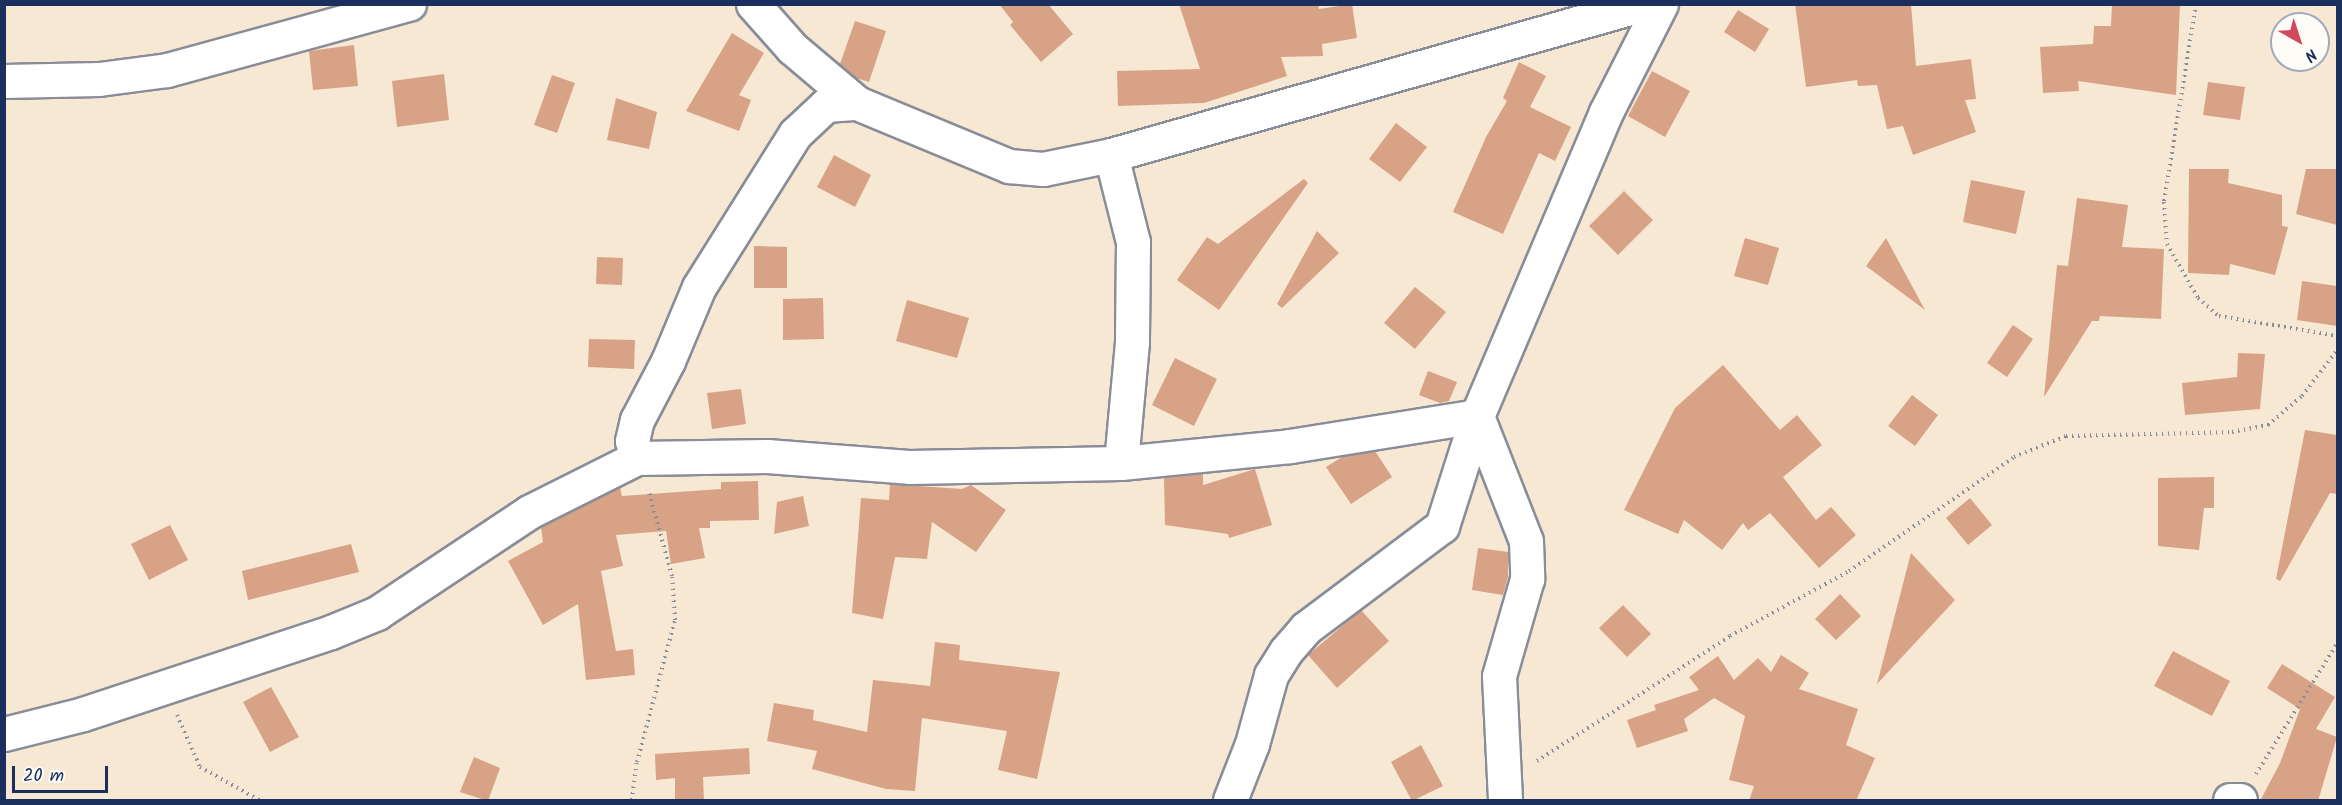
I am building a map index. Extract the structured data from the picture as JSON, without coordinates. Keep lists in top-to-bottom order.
{
  "scale_bar": "20 m",
  "north": "bottom right"
}
